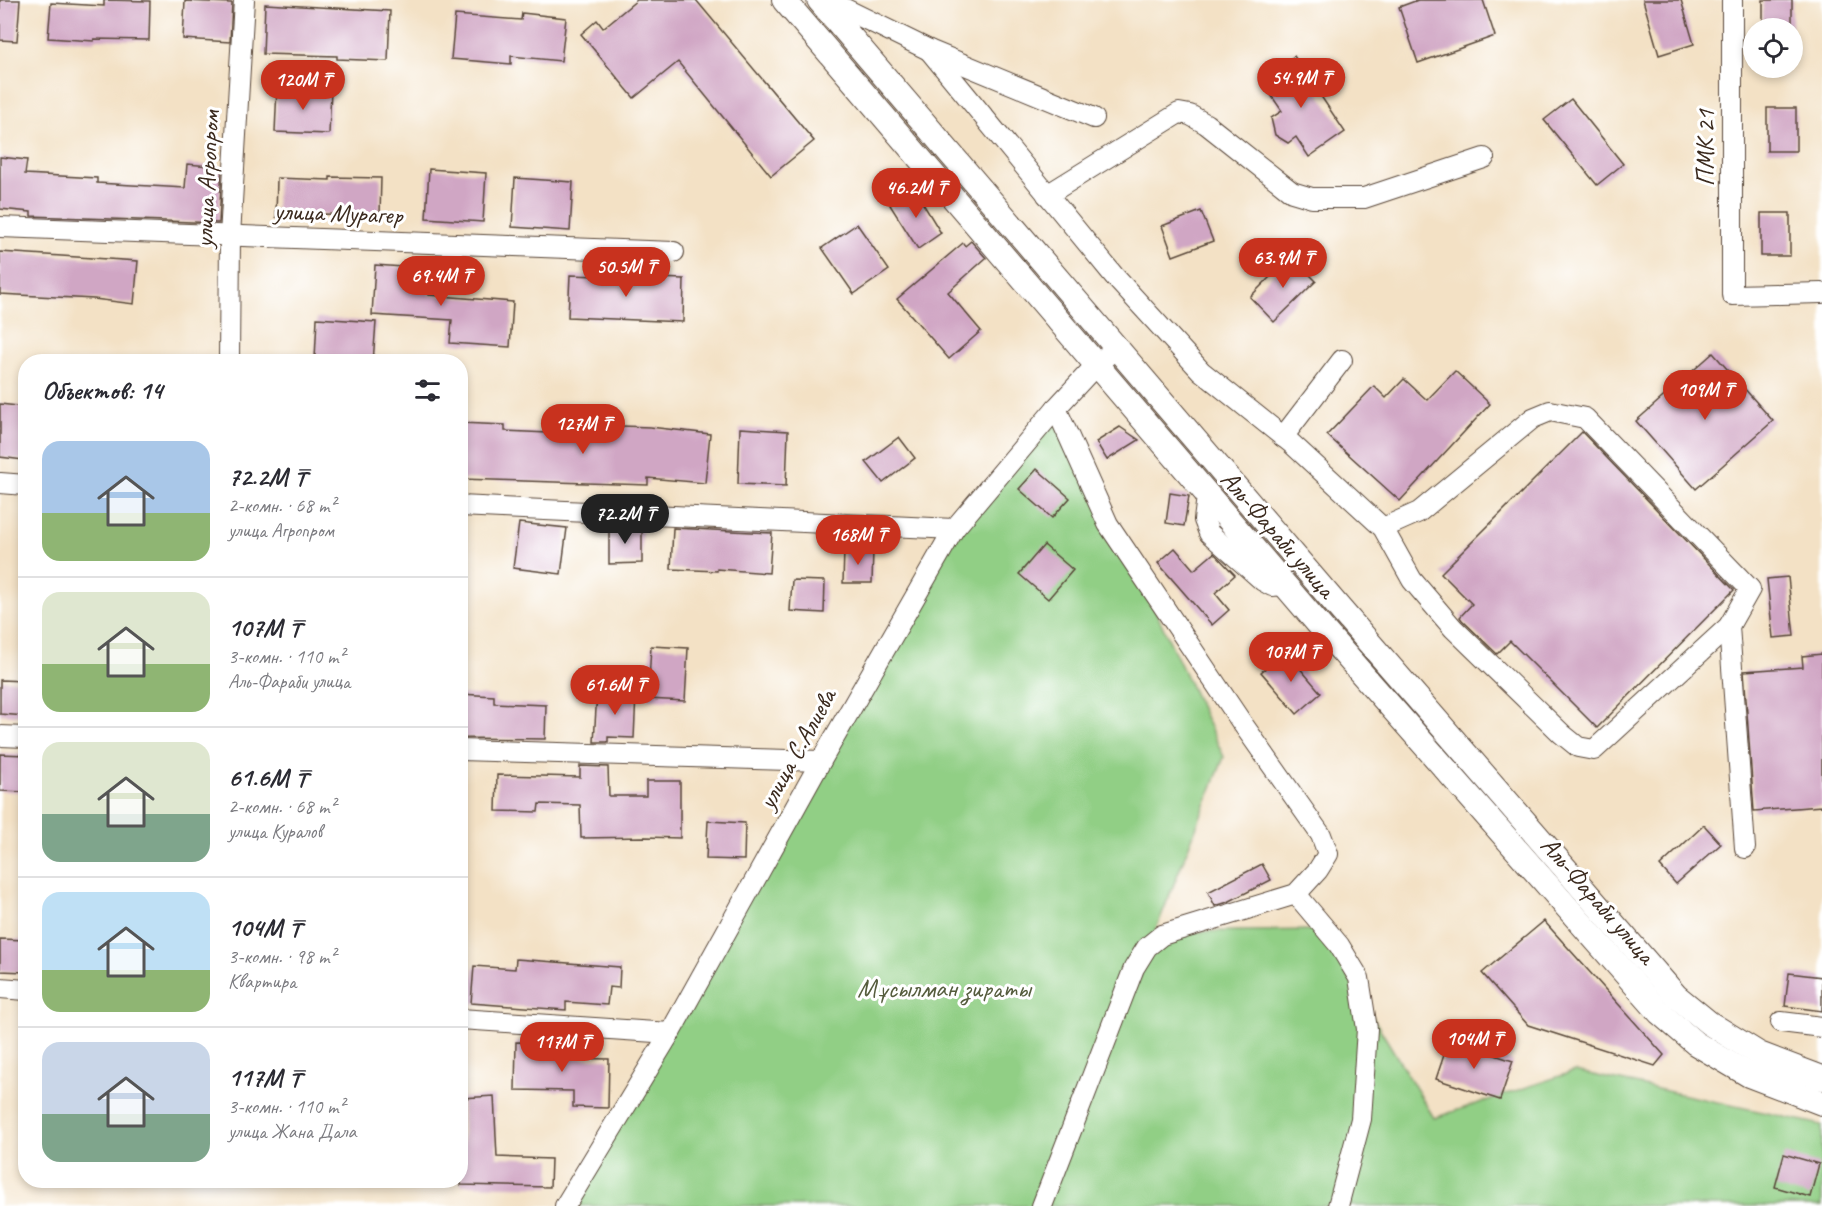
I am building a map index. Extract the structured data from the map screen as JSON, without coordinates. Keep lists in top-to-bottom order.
{
  "streets": {
    "main road": ["Аль-Фараби улица"],
    "street": [
      "ПМК 21",
      "улица Агропром",
      "улица Мурагер",
      "улица С.Алиева"
    ]
  },
  "crossings": [
    ["улица Агропром", "улица Мурагер"],
    ["Аль-Фараби улица", "улица С.Алиева"]
  ],
  "parks": ["Мұсылман зираты"],
  "page": {
    "price": [
      "54.9M ₸",
      "120M ₸",
      "46.2M ₸",
      "63.9M ₸",
      "50.5M ₸",
      "69.4M ₸",
      "109M ₸",
      "127M ₸",
      "72.2M ₸",
      "168M ₸",
      "107M ₸",
      "61.6M ₸",
      "104M ₸",
      "117M ₸"
    ],
    "heading": "Объектов: 14",
    "list": [
      {
        "name": "72.2M ₸",
        "note": "2-комн. · 68 m² · улица Агропром"
      },
      {
        "name": "107M ₸",
        "note": "3-комн. · 110 m² · Аль-Фараби улица"
      },
      {
        "name": "61.6M ₸",
        "note": "2-комн. · 68 m² · улица Куралов"
      },
      {
        "name": "104M ₸",
        "note": "3-комн. · 98 m² · Квартира"
      },
      {
        "name": "117M ₸",
        "note": "3-комн. · 110 m² · улица Жана Дала"
      }
    ]
  }
}
